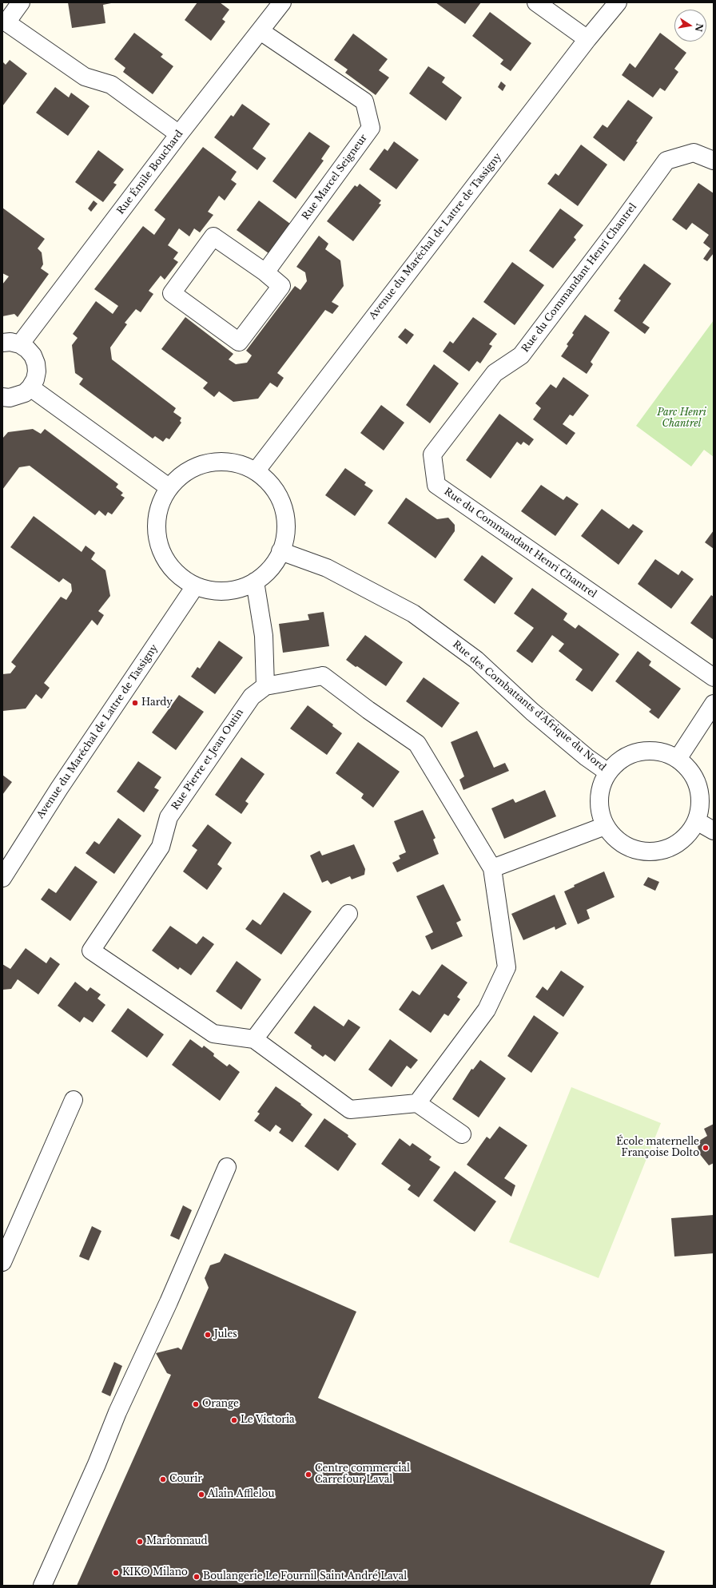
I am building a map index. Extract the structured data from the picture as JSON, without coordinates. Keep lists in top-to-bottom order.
{
  "streets": {
    "street": [
      "Rue Émile Bouchard",
      "Rue Marcel Seigneur",
      "Avenue du Maréchal de Lattre de Tassigny",
      "Rue du Commandant Henri Chantrel",
      "Rue des Combattants d'Afrique du Nord",
      "Rue Pierre et Jean Outin"
    ]
  },
  "crossings": [
    ["Rue Émile Bouchard", "Rue Marcel Seigneur"]
  ],
  "parks": ["Parc Henri Chantrel"],
  "places": [
    "Hardy",
    "École maternelle Françoise Dolto",
    "Jules",
    "Orange",
    "Le Victoria",
    "Centre commercial Carrefour Laval",
    "Courir",
    "Alain Afflelou",
    "Marionnaud",
    "KIKO Milano",
    "Boulangerie Le Fournil Saint André Laval"
  ],
  "north": "right"
}
